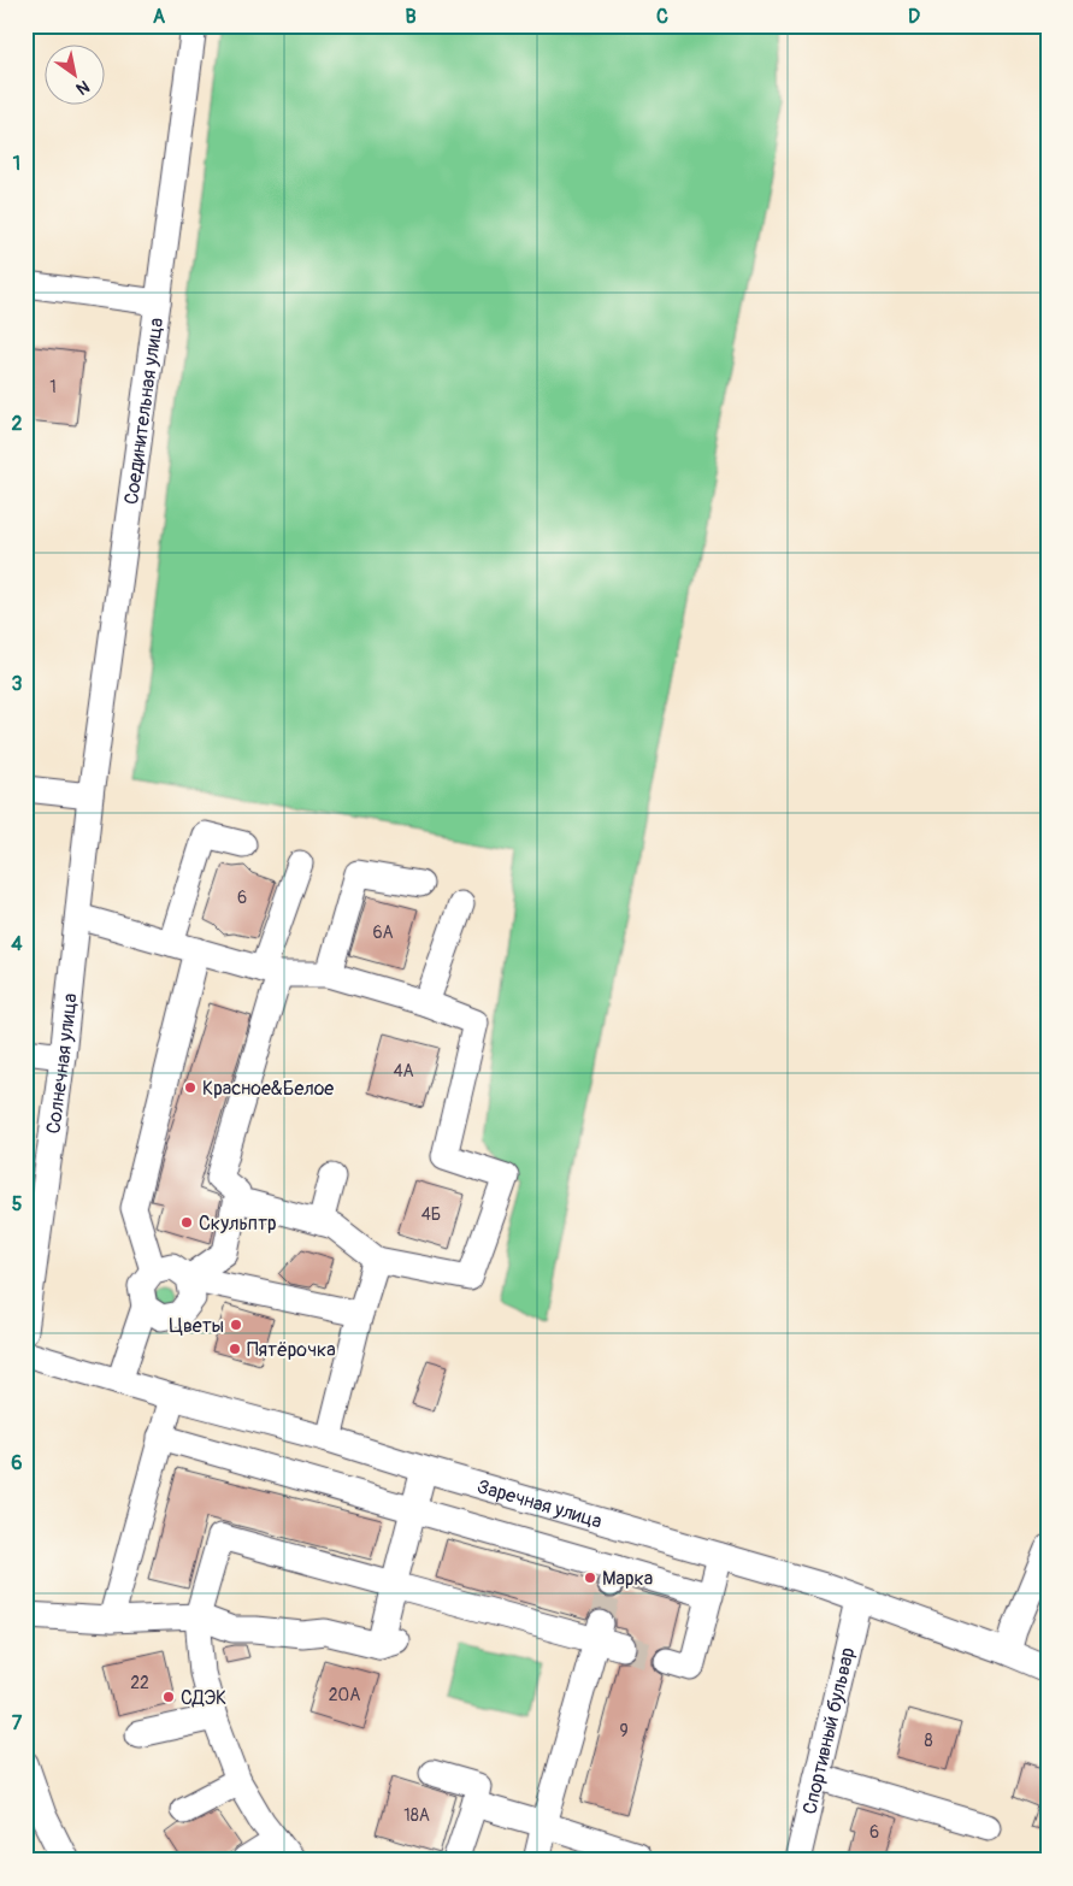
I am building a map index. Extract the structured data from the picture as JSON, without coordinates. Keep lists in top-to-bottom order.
{
  "streets": {
    "street": [
      "Соединительная улица",
      "Солнечная улица",
      "Заречная улица",
      "Спортивный бульвар"
    ]
  },
  "crossings": [
    ["Соединительная улица", "Солнечная улица"],
    ["Заречная улица", "Спортивный бульвар"]
  ],
  "places": [
    "Красное&Белое",
    "Скульптр",
    "Цветы",
    "Пятёрочка",
    "Марка",
    "СДЭК"
  ],
  "house_numbers": [
    "1",
    "6",
    "6A",
    "4А",
    "4Б",
    "22",
    "20А",
    "9",
    "8",
    "18А",
    "6"
  ],
  "north": "bottom right",
  "grid": {
    "columns": [
      "A",
      "B",
      "C",
      "D"
    ],
    "rows": [
      "1",
      "2",
      "3",
      "4",
      "5",
      "6",
      "7"
    ]
  }
}
